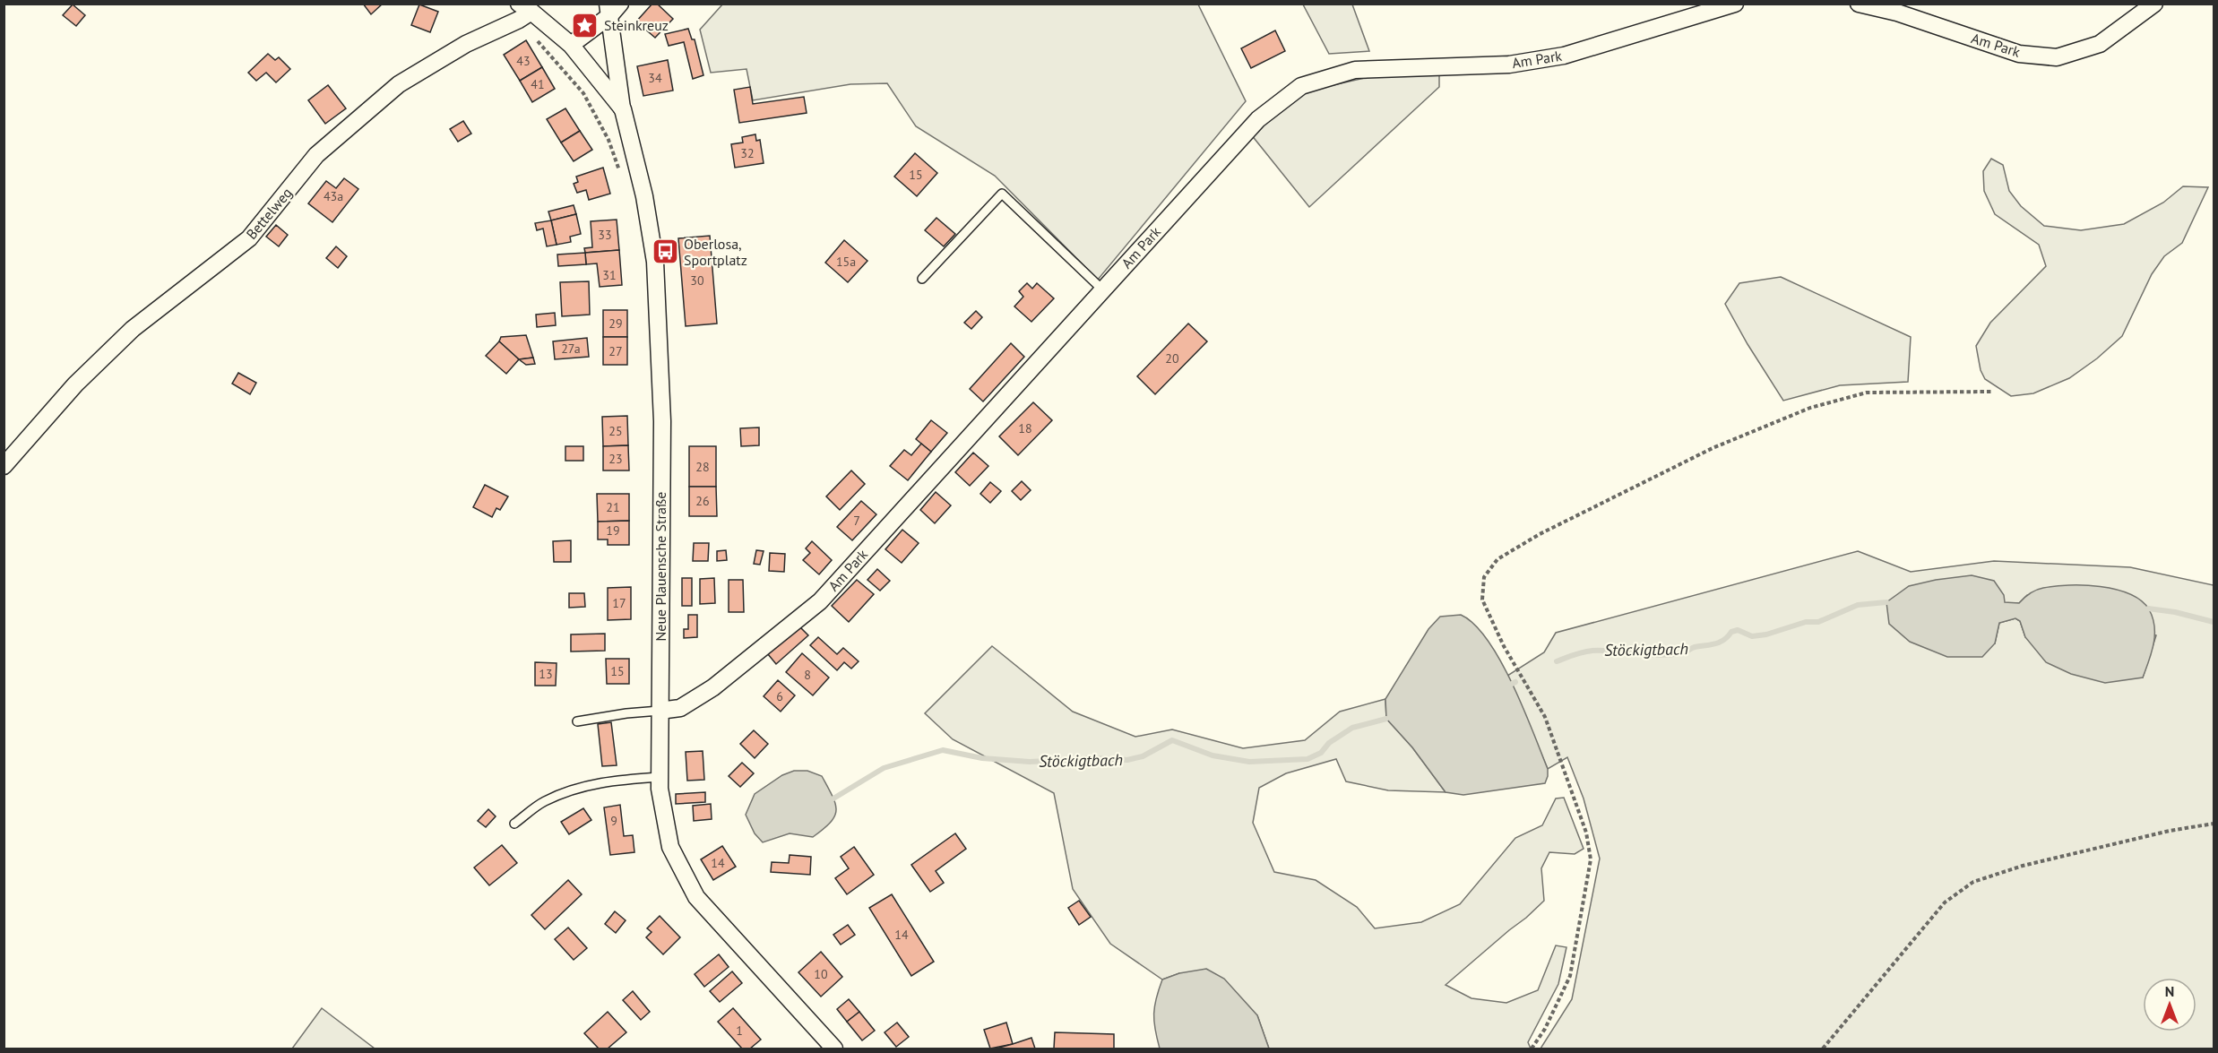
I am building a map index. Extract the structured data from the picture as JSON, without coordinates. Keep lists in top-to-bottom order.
{
  "streets": {
    "street": ["Am Park", "Bettelweg", "Neue Plauensche Straße"]
  },
  "crossings": [
    ["Am Park", "Neue Plauensche Straße"],
    ["Bettelweg", "Neue Plauensche Straße"]
  ],
  "water": ["Stöckigtbach"],
  "places": {
    "place": ["Steinkreuz"],
    "bus stop": ["Oberlosa, Sportplatz"]
  },
  "house_numbers": [
    "43",
    "34",
    "41",
    "32",
    "15",
    "43a",
    "33",
    "15a",
    "31",
    "30",
    "29",
    "27a",
    "27",
    "20",
    "18",
    "25",
    "23",
    "28",
    "26",
    "21",
    "7",
    "19",
    "17",
    "15",
    "13",
    "8",
    "6",
    "9",
    "14",
    "14",
    "10",
    "1"
  ],
  "north": "top"
}
